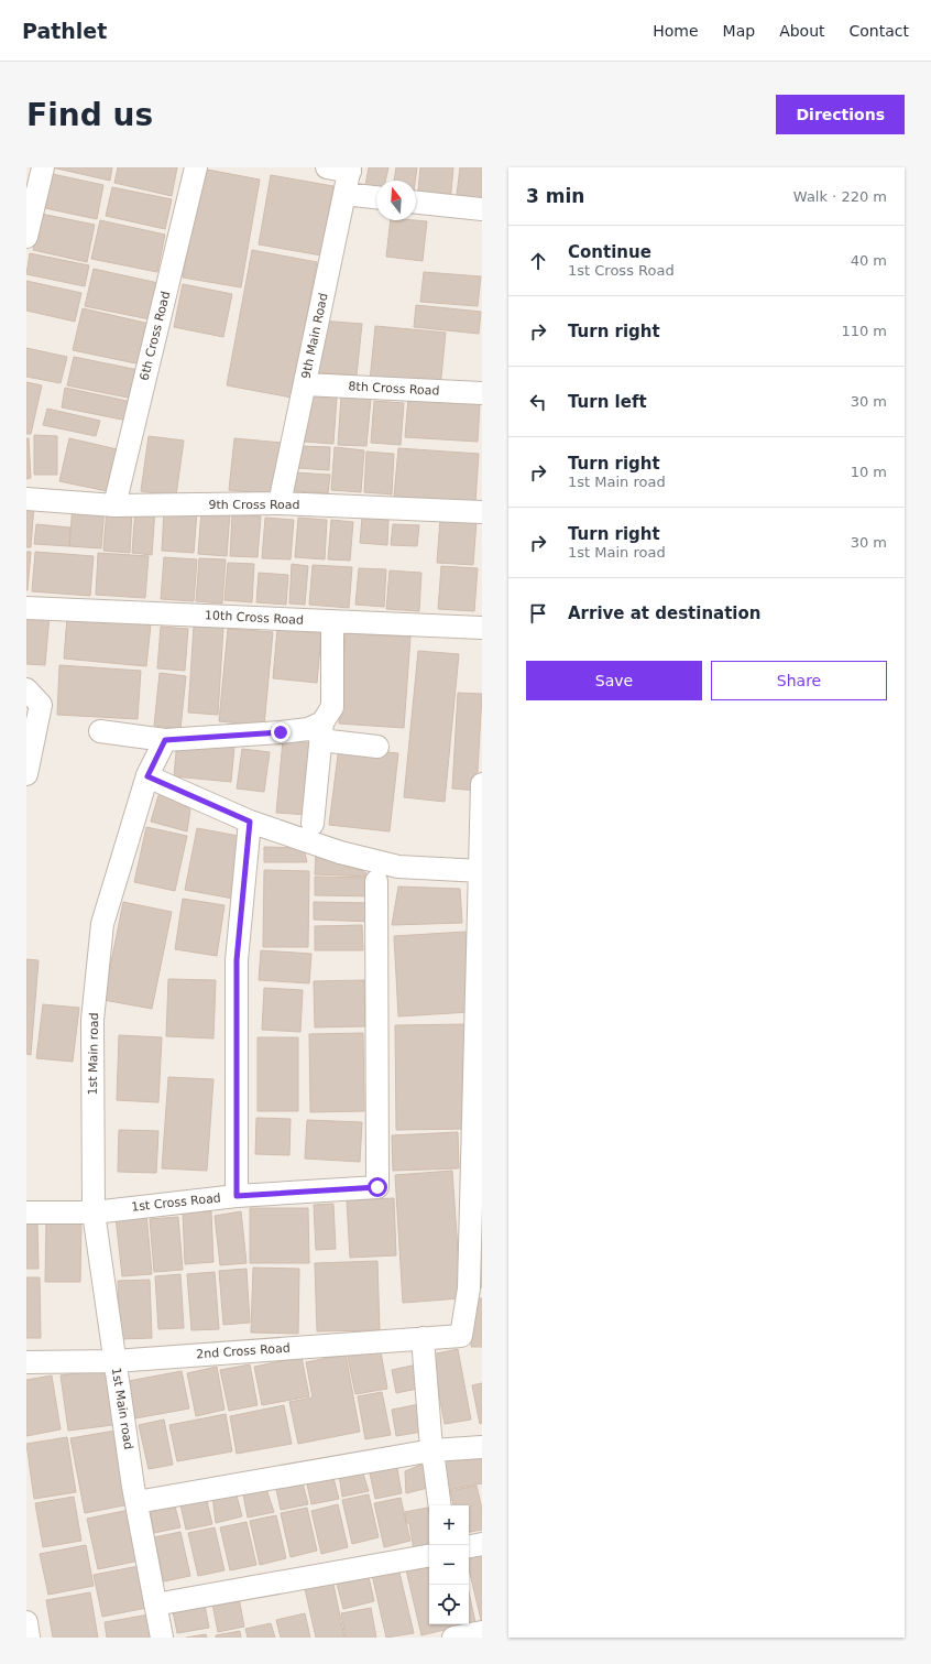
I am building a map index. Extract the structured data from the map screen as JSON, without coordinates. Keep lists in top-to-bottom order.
{
  "streets": {
    "street": [
      "6th Cross Road",
      "9th Main Road",
      "8th Cross Road",
      "9th Cross Road",
      "10th Cross Road",
      "1st Main road",
      "1st Cross Road",
      "2nd Cross Road"
    ]
  },
  "crossings": [
    ["6th Cross Road", "9th Cross Road"],
    ["9th Main Road", "8th Cross Road"],
    ["9th Main Road", "9th Cross Road"],
    ["1st Main road", "1st Cross Road"],
    ["1st Main road", "2nd Cross Road"]
  ],
  "north": "top",
  "page": {
    "header": "Pathlet",
    "nav": [
      "Home",
      "Map",
      "About",
      "Contact"
    ],
    "buttons": [
      "Directions",
      ["Save", "Share"]
    ],
    "title": "Find us",
    "heading": ["3 min", "Walk · 220 m"],
    "list": [
      ["Continue", "1st Cross Road", "40 m"],
      ["Turn right", "110 m"],
      ["Turn left", "30 m"],
      ["Turn right", "1st Main road", "10 m"],
      ["Turn right", "1st Main road", "30 m"],
      "Arrive at destination"
    ],
    "map_buttons": ["+", "−"]
  }
}
